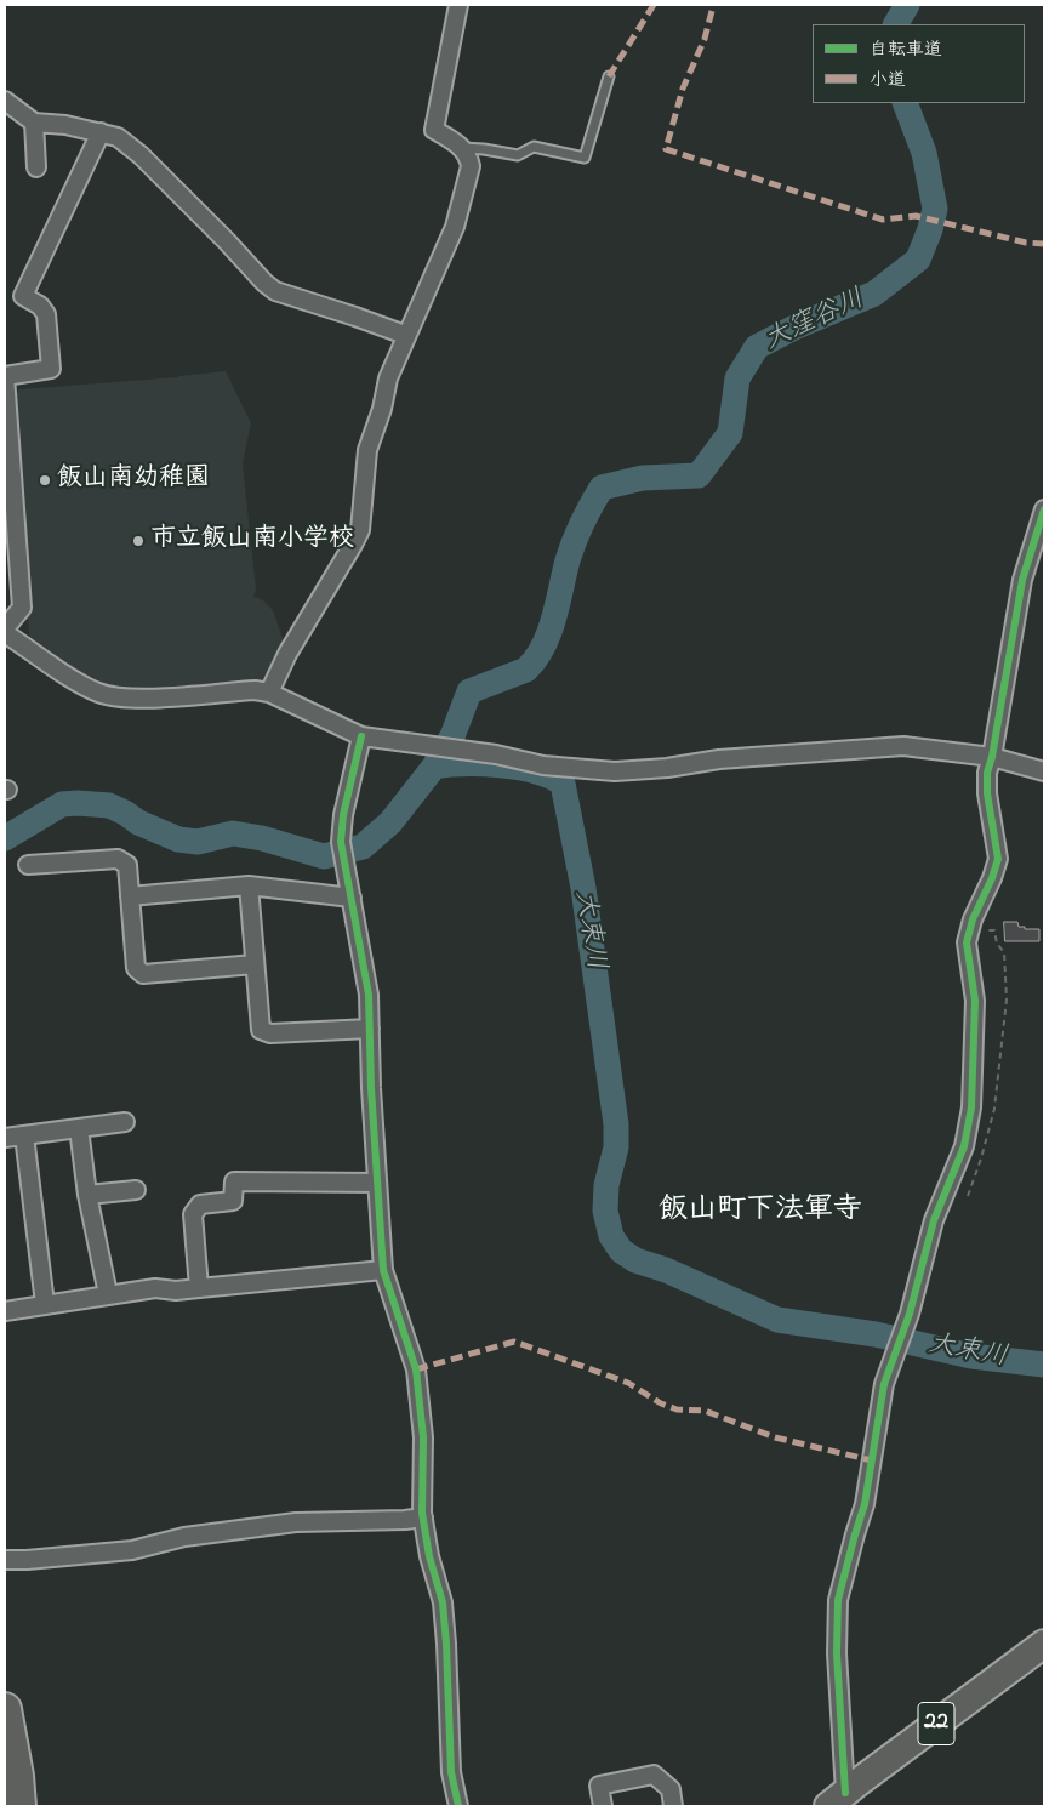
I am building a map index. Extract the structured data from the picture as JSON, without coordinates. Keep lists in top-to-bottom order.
{
  "streets": {
    "main road": ["22"]
  },
  "districts": ["飯山町下法軍寺"],
  "water": ["大窪谷川", "大束川"],
  "places": ["飯山南幼稚園", "市立飯山南小学校"],
  "legend": ["自転車道", "小道"]
}
